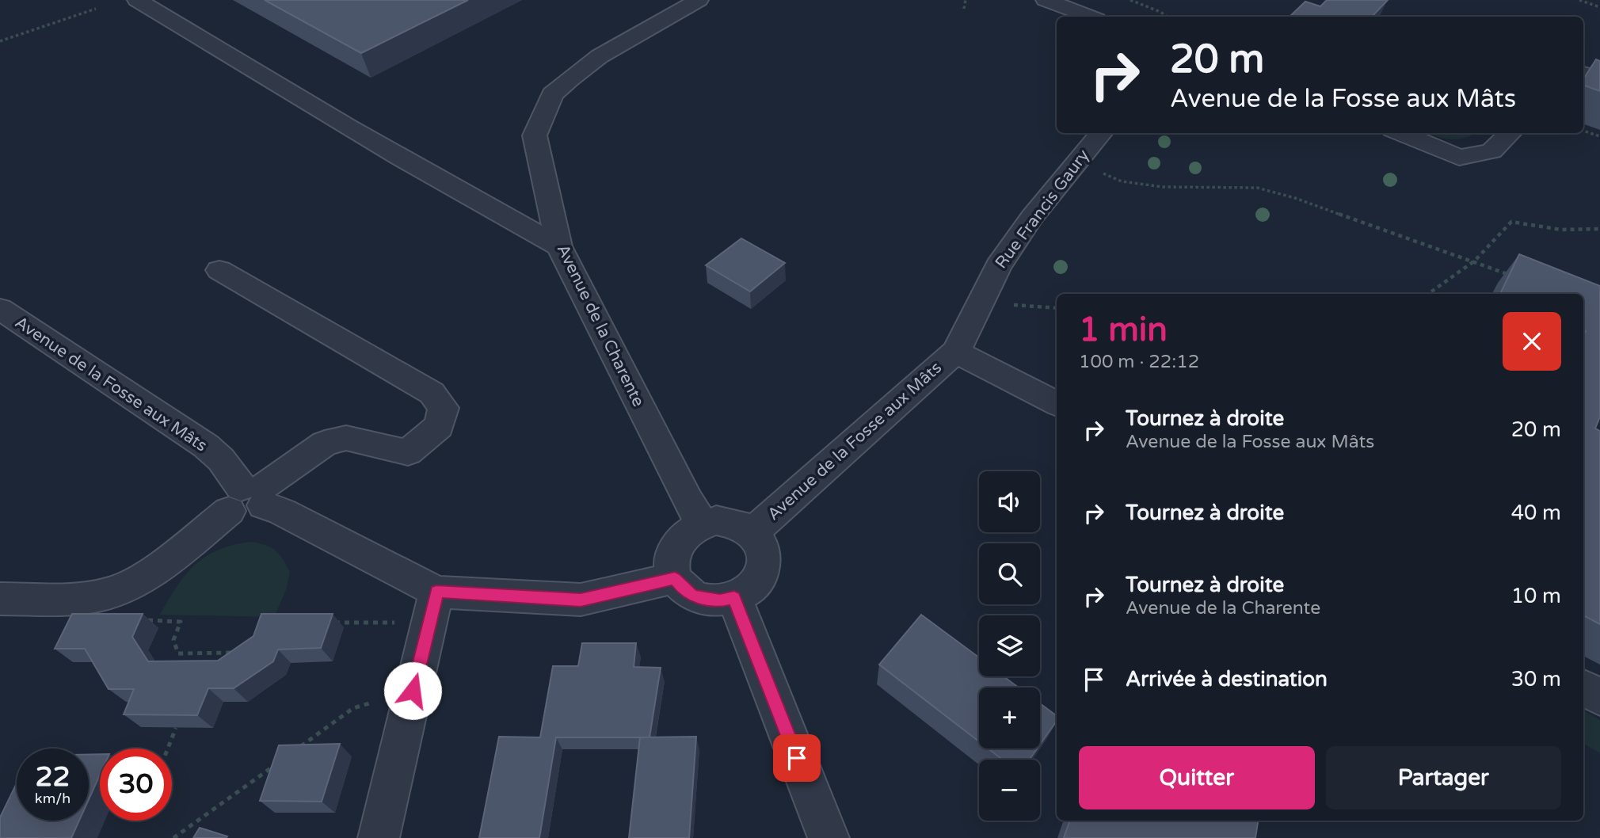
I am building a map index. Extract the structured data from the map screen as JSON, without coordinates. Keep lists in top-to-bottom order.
{
  "streets": {
    "street": ["Rue Francis Gaury", "Avenue de la Charente", "Avenue de la Fosse aux Mâts"]
  },
  "crossings": [
    ["Rue Francis Gaury", "Avenue de la Fosse aux Mâts"],
    ["Avenue de la Charente", "Avenue de la Fosse aux Mâts"]
  ],
  "page": {
    "turn": ["20 m", "Avenue de la Fosse aux Mâts"],
    "heading": ["1 min", "100 m · 22:12"],
    "list": [
      {
        "name": "Tournez à droite",
        "note": "Avenue de la Fosse aux Mâts",
        "value": "20 m"
      },
      {
        "name": "Tournez à droite",
        "value": "40 m"
      },
      {
        "name": "Tournez à droite",
        "note": "Avenue de la Charente",
        "value": "10 m"
      },
      {
        "name": "Arrivée à destination",
        "value": "30 m"
      }
    ],
    "map_buttons": ["+", "−"],
    "buttons": ["Quitter", "Partager"],
    "speed": "22 km/h",
    "limit": "30"
  }
}
